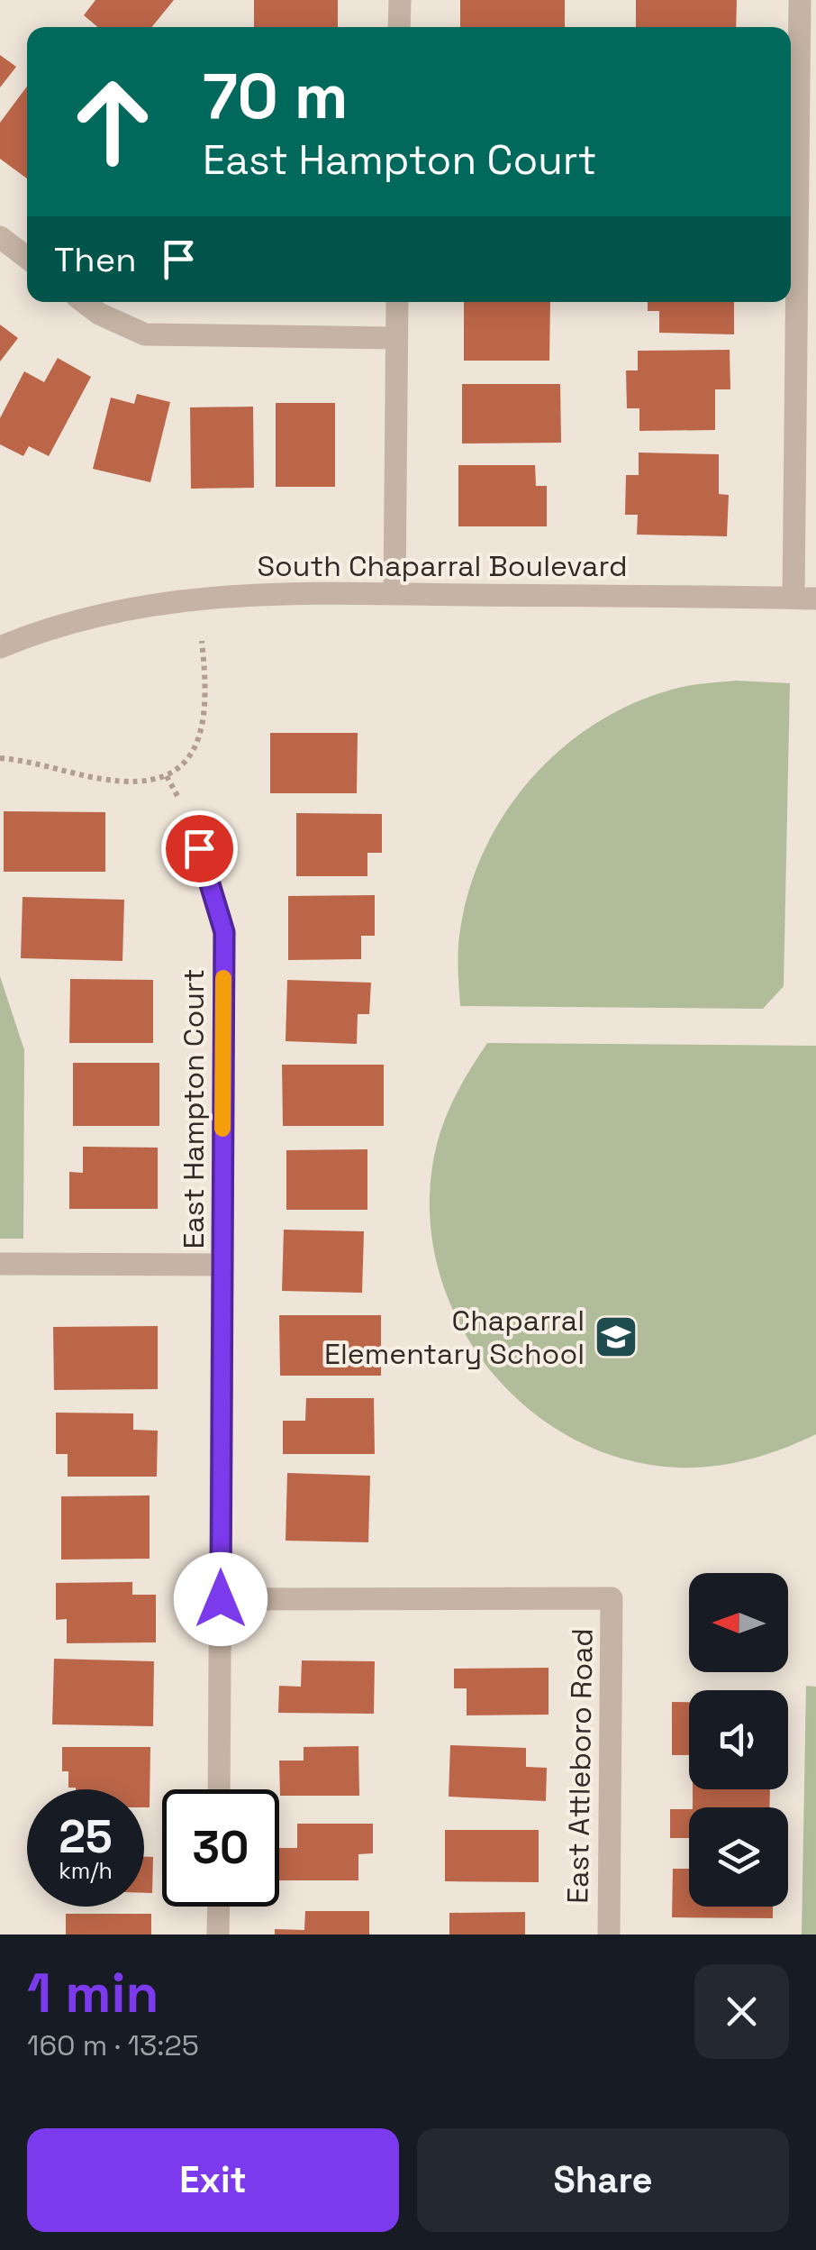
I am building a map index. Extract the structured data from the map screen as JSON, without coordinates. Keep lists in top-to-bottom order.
{
  "streets": {
    "street": ["South Chaparral Boulevard", "East Hampton Court", "East Attleboro Road"]
  },
  "crossings": [
    ["East Hampton Court", "East Attleboro Road"]
  ],
  "places": {
    "school or university": ["Chaparral Elementary School"]
  },
  "north": "left",
  "page": {
    "turn": ["70 m", "East Hampton Court"],
    "then": "Then",
    "speed": "25 km/h",
    "limit": "30",
    "heading": ["1 min", "160 m · 13:25"],
    "buttons": ["Exit", "Share"]
  }
}
